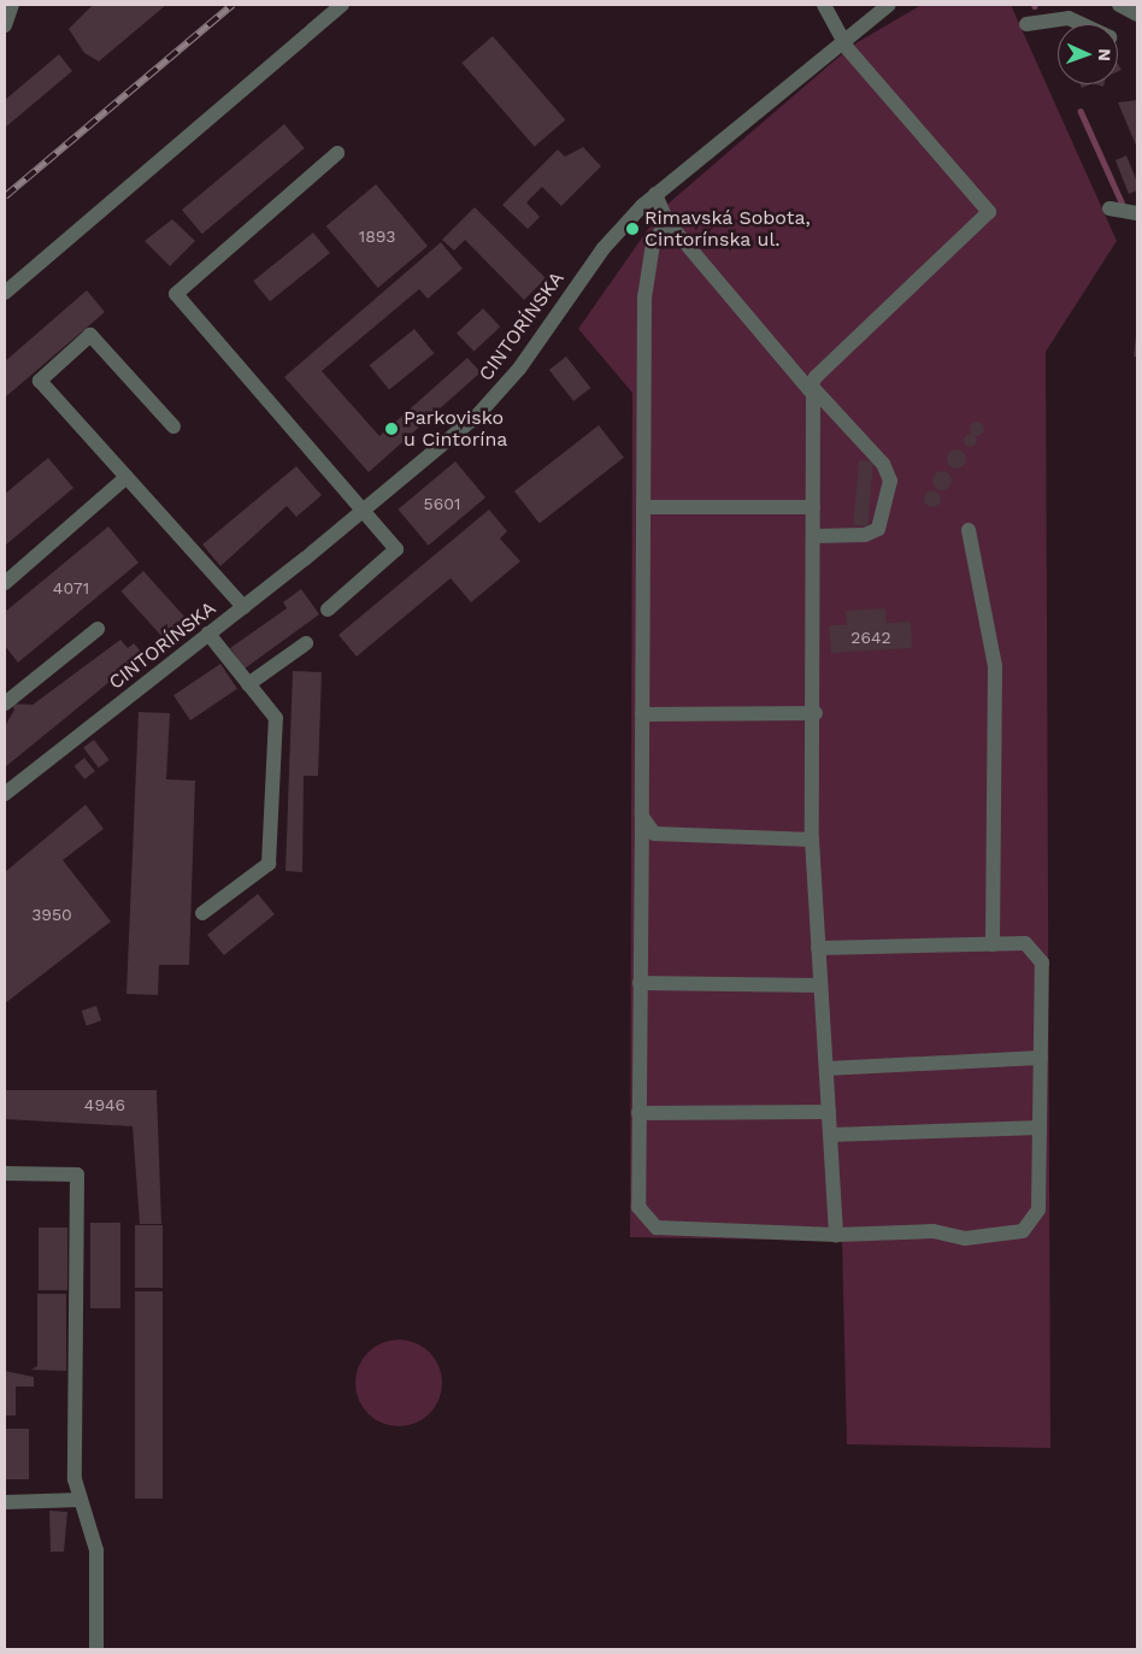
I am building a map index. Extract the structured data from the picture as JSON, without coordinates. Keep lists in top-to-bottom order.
{
  "streets": {
    "street": ["CINTORÍNSKA"]
  },
  "places": ["Rimavská Sobota, Cintorínska ul.", "Parkovisko u Cintorína"],
  "house_numbers": [
    "1893",
    "5601",
    "4071",
    "2642",
    "3950",
    "4946"
  ],
  "north": "right"
}
